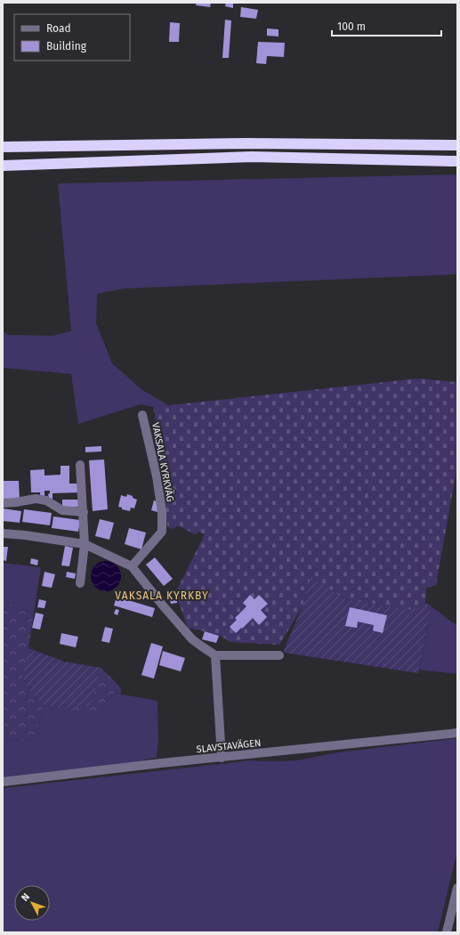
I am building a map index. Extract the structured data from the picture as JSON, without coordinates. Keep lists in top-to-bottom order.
{
  "streets": {
    "street": ["VAKSALA KYRKVÄG", "SLAVSTAVÄGEN"]
  },
  "districts": ["VAKSALA KYRKBY"],
  "legend": ["Road", "Building"],
  "scale_bar": "100 m",
  "north": "top left"
}
